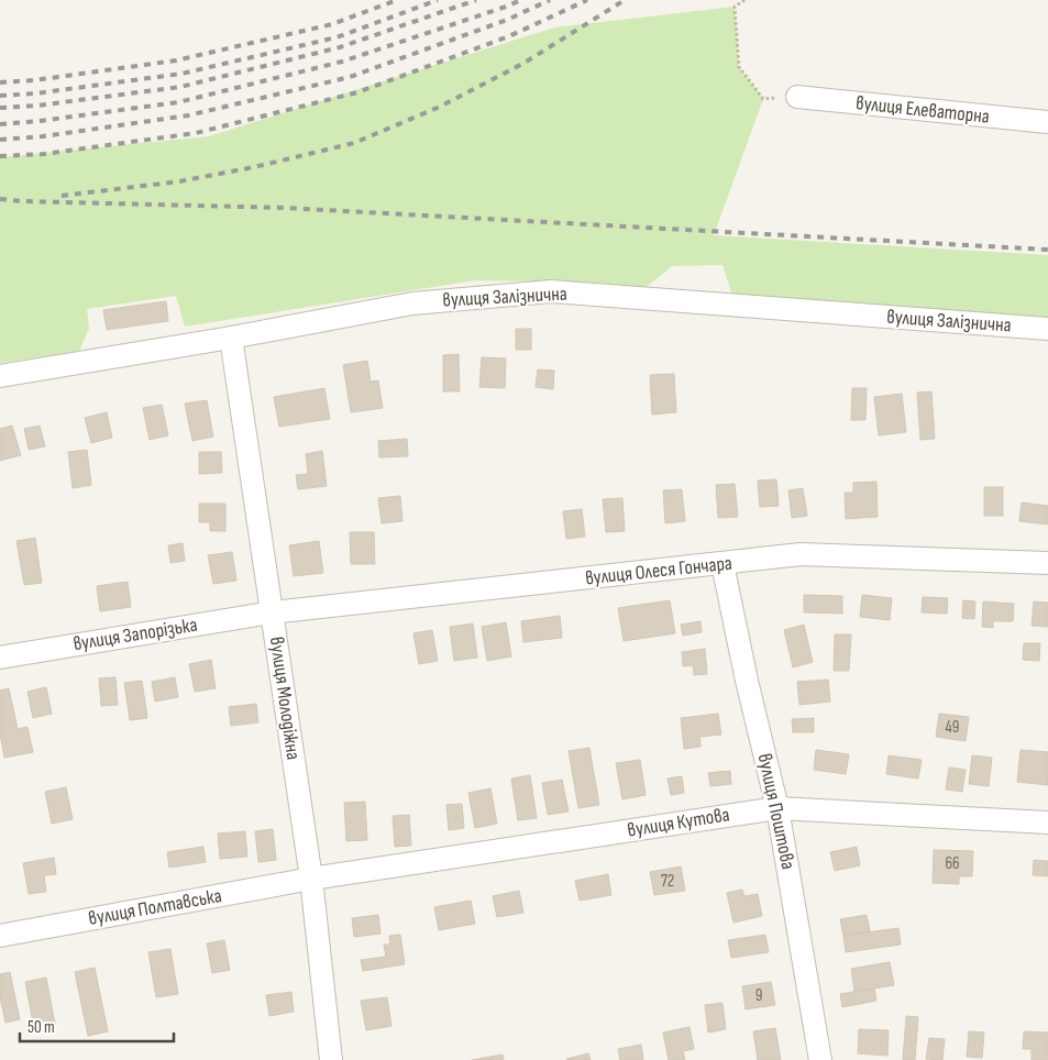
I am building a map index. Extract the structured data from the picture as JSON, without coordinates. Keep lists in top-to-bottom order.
{
  "streets": {
    "street": [
      "вулиця Елеваторна",
      "вулиця Залізнична",
      "вулиця Олеся Гончара",
      "вулиця Запорізька",
      "вулиця Молодіжна",
      "вулиця Поштова",
      "вулиця Кутова",
      "вулиця Полтавська"
    ]
  },
  "crossings": [
    ["вулиця Залізнична", "вулиця Молодіжна"],
    ["вулиця Олеся Гончара", "вулиця Запорізька"],
    ["вулиця Олеся Гончара", "вулиця Молодіжна"],
    ["вулиця Олеся Гончара", "вулиця Поштова"],
    ["вулиця Запорізька", "вулиця Молодіжна"],
    ["вулиця Молодіжна", "вулиця Кутова"],
    ["вулиця Молодіжна", "вулиця Полтавська"],
    ["вулиця Поштова", "вулиця Кутова"],
    ["вулиця Кутова", "вулиця Полтавська"]
  ],
  "house_numbers": [
    "49",
    "66",
    "72",
    "9"
  ],
  "scale_bar": "50 m"
}
